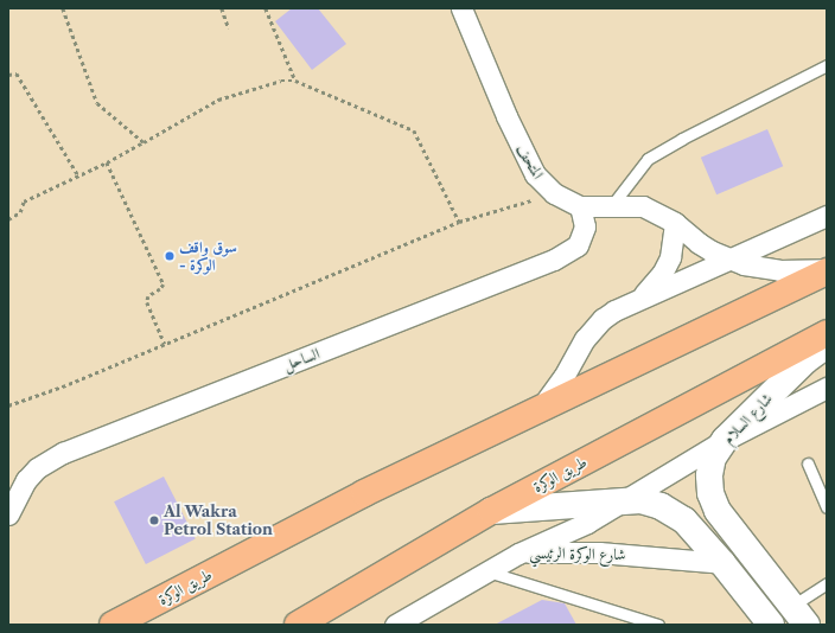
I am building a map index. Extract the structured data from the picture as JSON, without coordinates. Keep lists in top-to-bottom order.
{
  "streets": {
    "highway": ["طريق الوكرة"],
    "street": [
      "المتحف",
      "الساحل",
      "شارع السلام",
      "شارع الوكرة الرئيسي"
    ]
  },
  "crossings": [
    ["المتحف", "الساحل"],
    ["المتحف", "طريق الوكرة"]
  ],
  "places": ["سوق واقف - الوكرة", "Al Wakra Petrol Station"]
}
